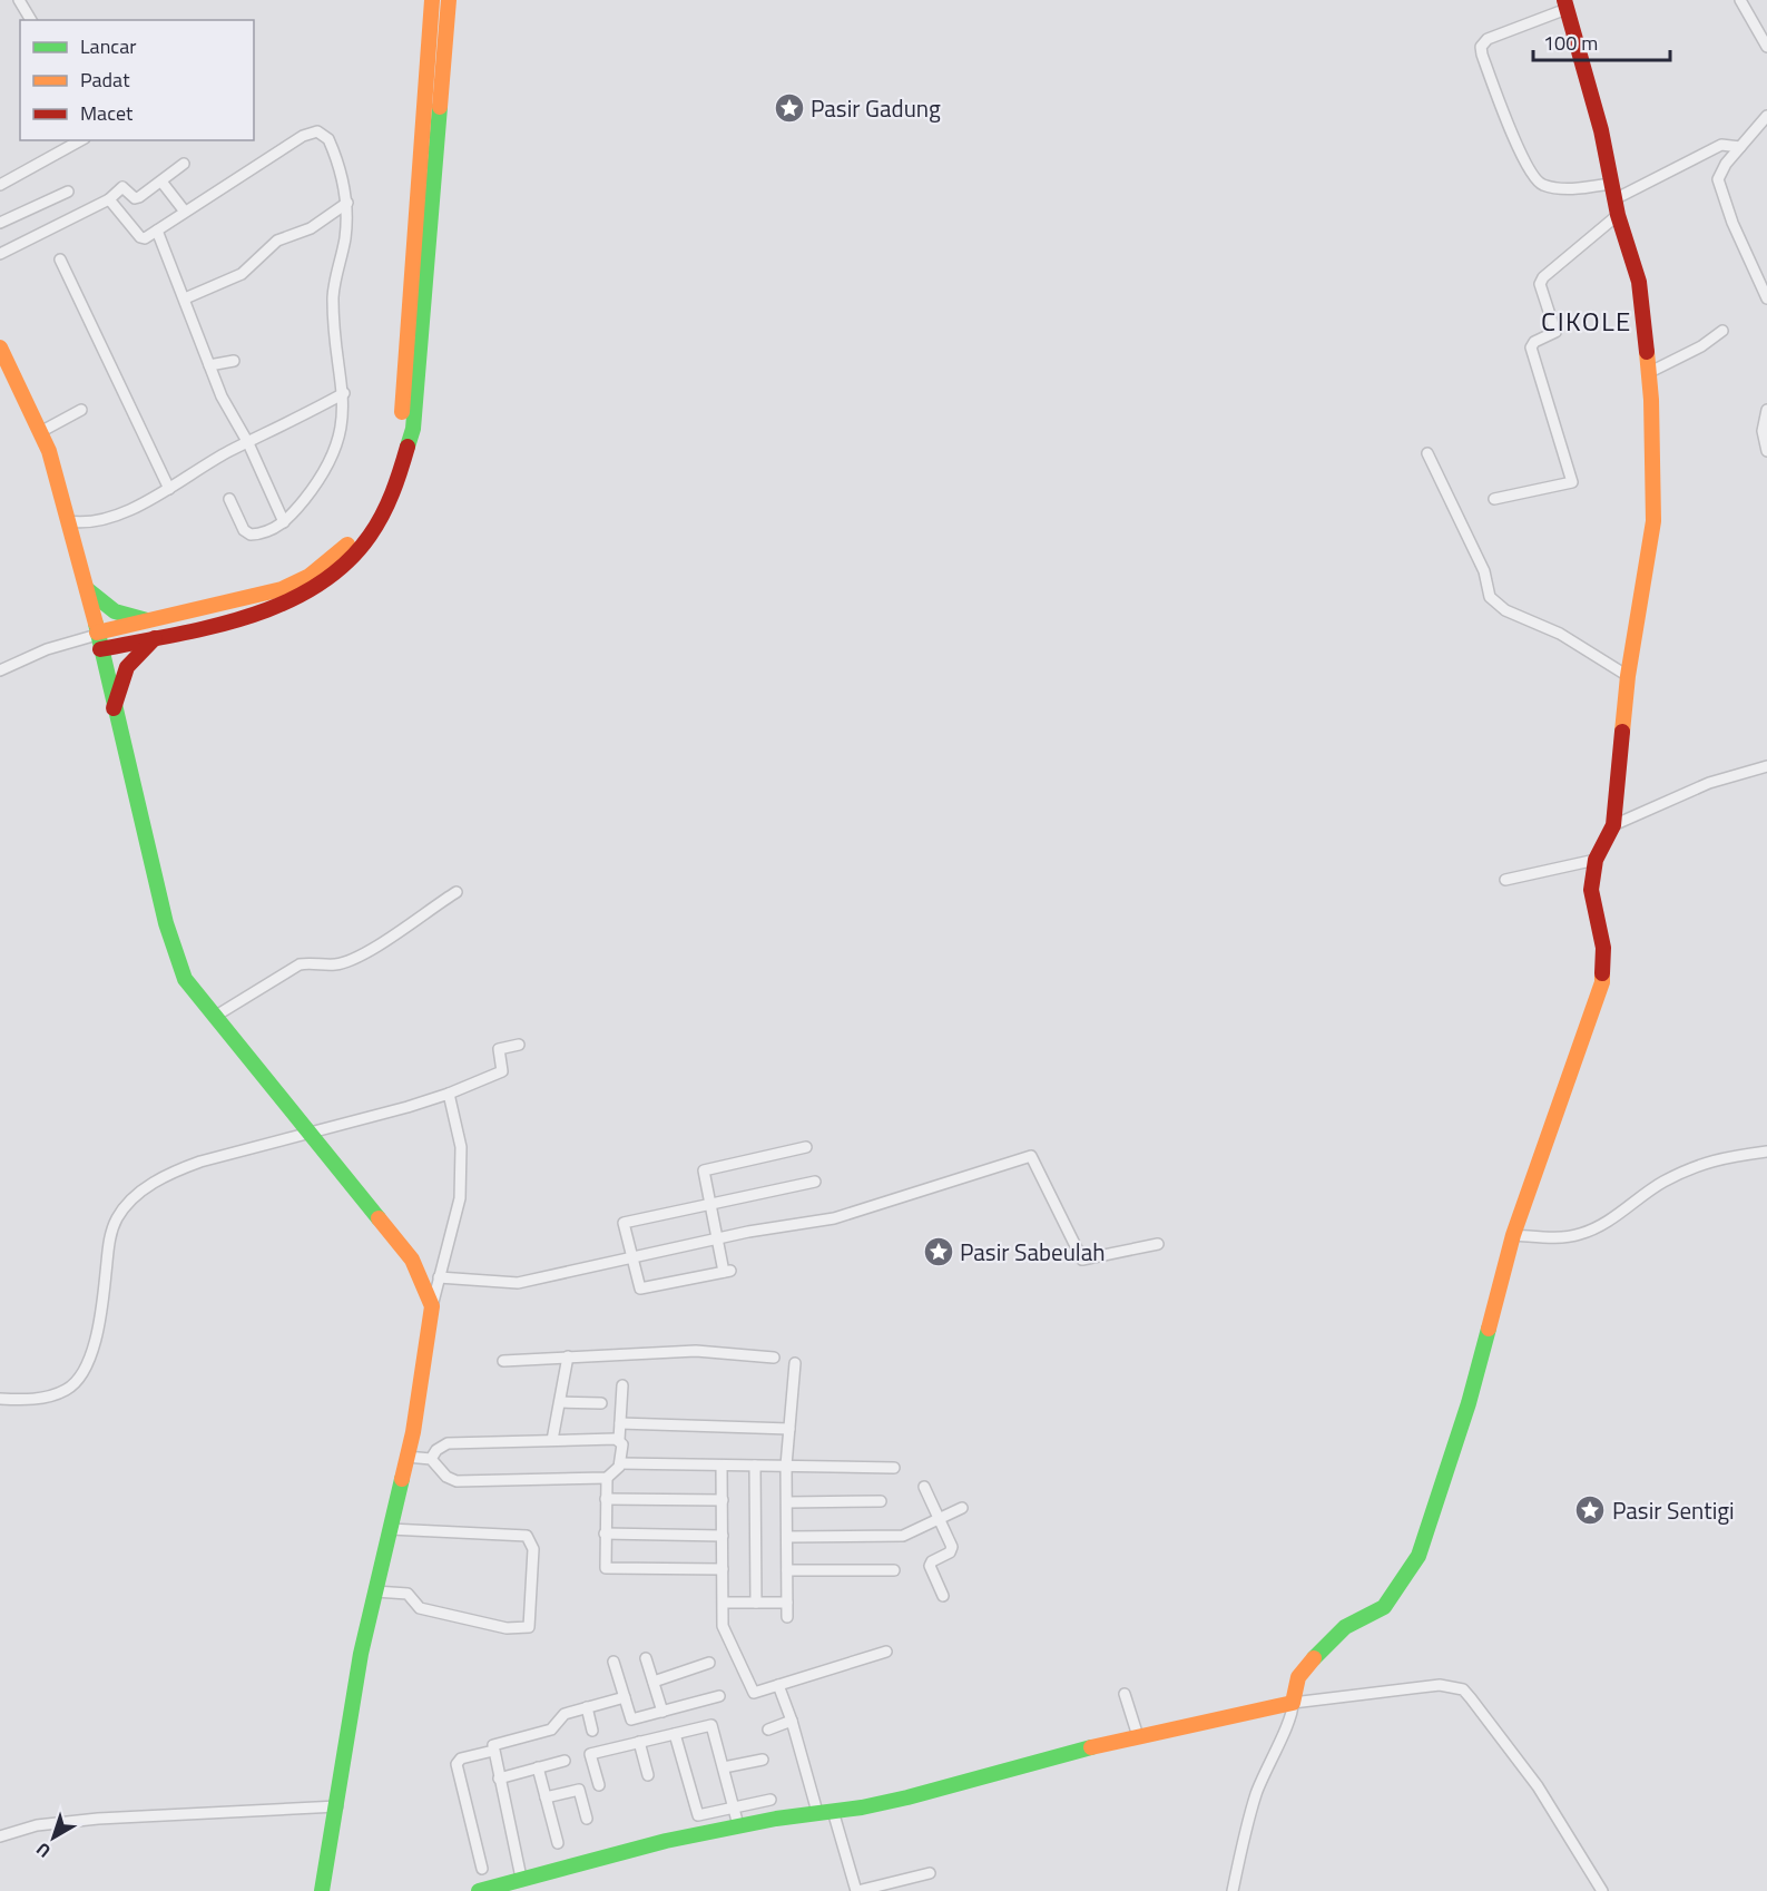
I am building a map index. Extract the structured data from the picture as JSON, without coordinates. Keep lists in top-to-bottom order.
{
  "districts": ["CIKOLE"],
  "places": {
    "place": ["Pasir Gadung", "Pasir Sabeulah", "Pasir Sentigi"]
  },
  "legend": ["Lancar", "Padat", "Macet"],
  "scale_bar": "100 m",
  "north": "bottom left"
}
